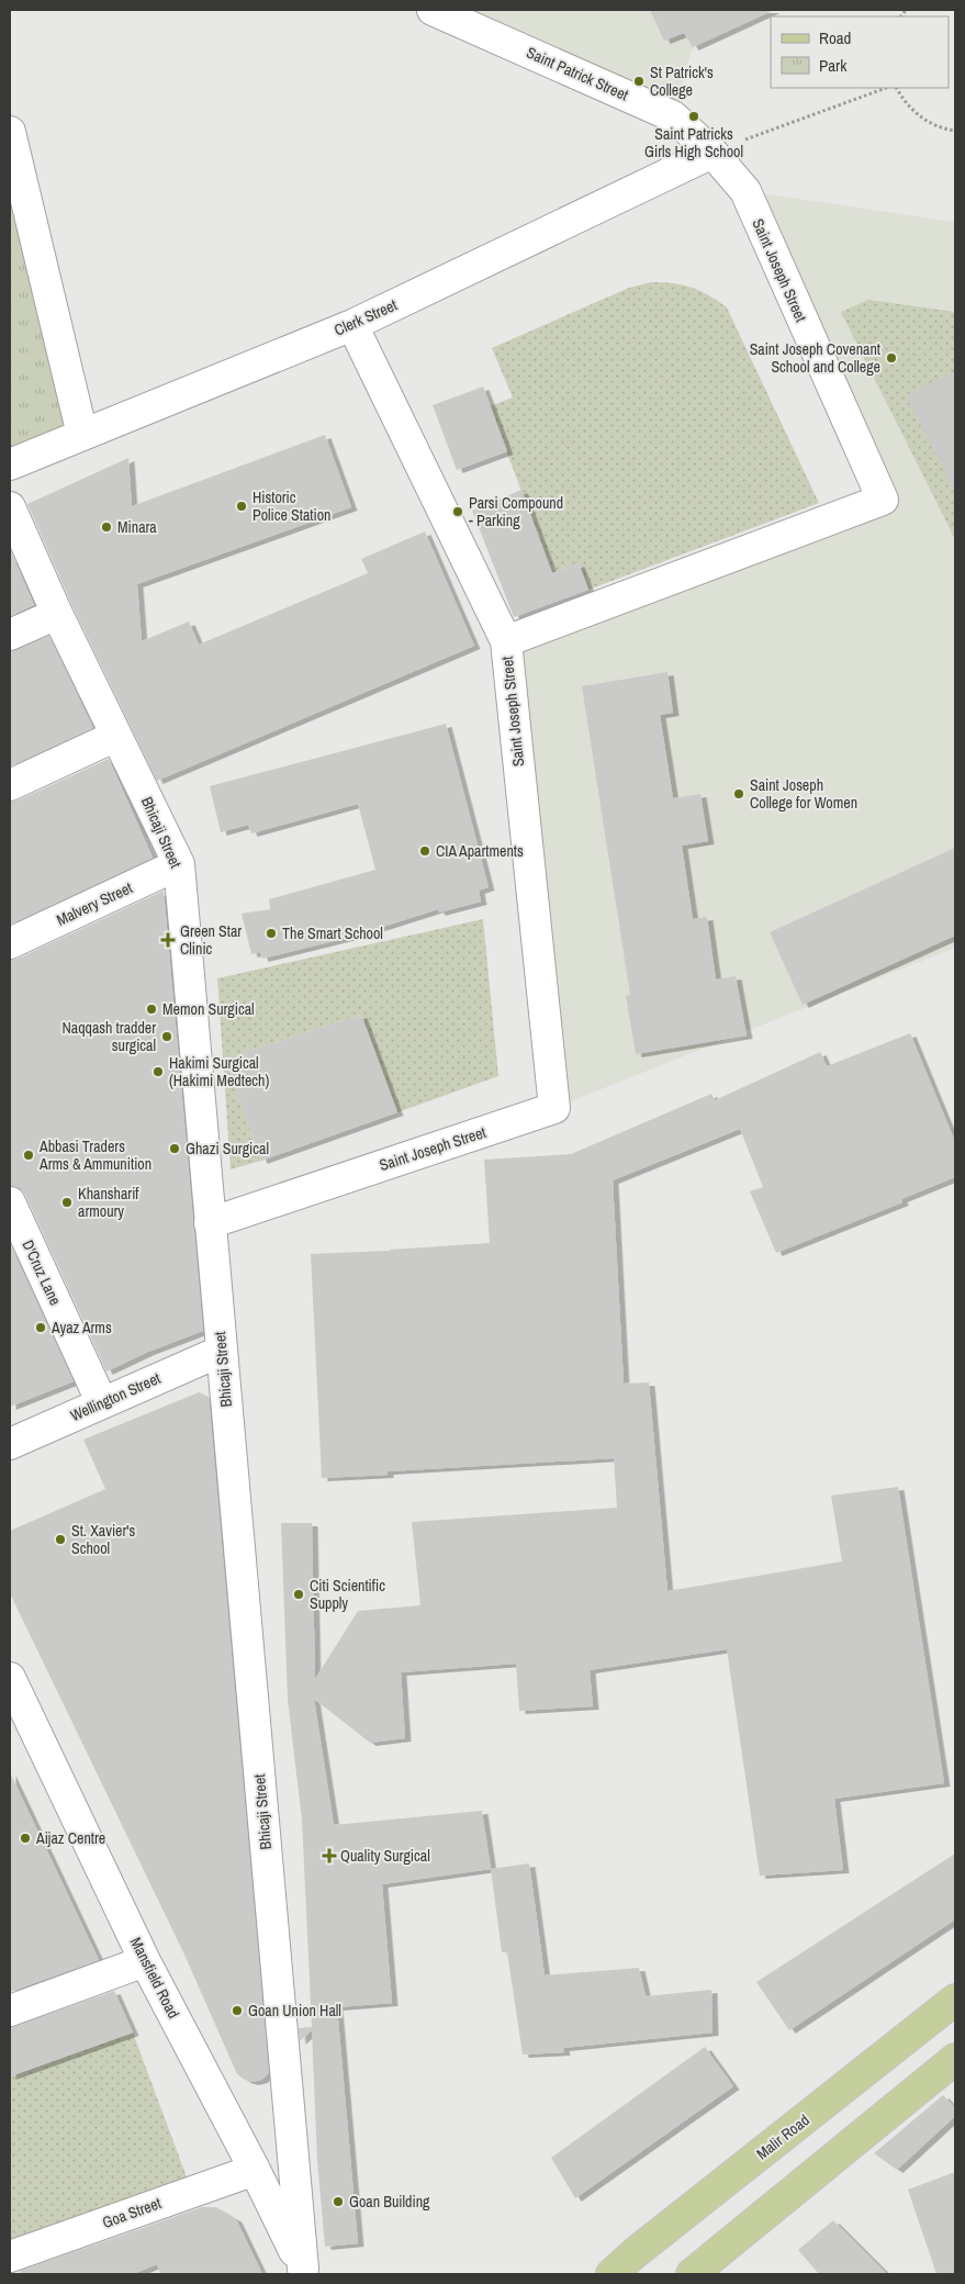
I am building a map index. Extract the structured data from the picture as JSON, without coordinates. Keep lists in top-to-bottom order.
{
  "streets": {
    "main road": ["Malir Road"],
    "street": [
      "Saint Patrick Street",
      "Saint Joseph Street",
      "Clerk Street",
      "Bhicaji Street",
      "Malvery Street",
      "D'Cruz Lane",
      "Wellington Street",
      "Mansfield Road",
      "Goa Street"
    ]
  },
  "crossings": [
    ["Saint Patrick Street", "Saint Joseph Street"],
    ["Saint Patrick Street", "Clerk Street"],
    ["Saint Joseph Street", "Clerk Street"],
    ["Saint Joseph Street", "Bhicaji Street"],
    ["Bhicaji Street", "Malvery Street"],
    ["Bhicaji Street", "Wellington Street"],
    ["Bhicaji Street", "Mansfield Road"],
    ["D'Cruz Lane", "Wellington Street"],
    ["Mansfield Road", "Goa Street"]
  ],
  "places": {
    "other": [
      "St Patrick's College",
      "Saint Patricks Girls High School",
      "Saint Joseph Covenant School and College",
      "Historic Police Station",
      "Parsi Compound - Parking",
      "Minara",
      "Saint Joseph College for Women",
      "CIA Apartments",
      "The Smart School",
      "Memon Surgical",
      "Naqqash tradder surgical",
      "Hakimi Surgical (Hakimi Medtech)",
      "Ghazi Surgical",
      "Abbasi Traders Arms & Ammunition",
      "Khansharif armoury",
      "Ayaz Arms",
      "St. Xavier's School",
      "Citi Scientific Supply",
      "Aijaz Centre",
      "Goan Union Hall",
      "Goan Building"
    ],
    "health": ["Green Star Clinic", "Quality Surgical"]
  },
  "legend": ["Road", "Park"]
}
